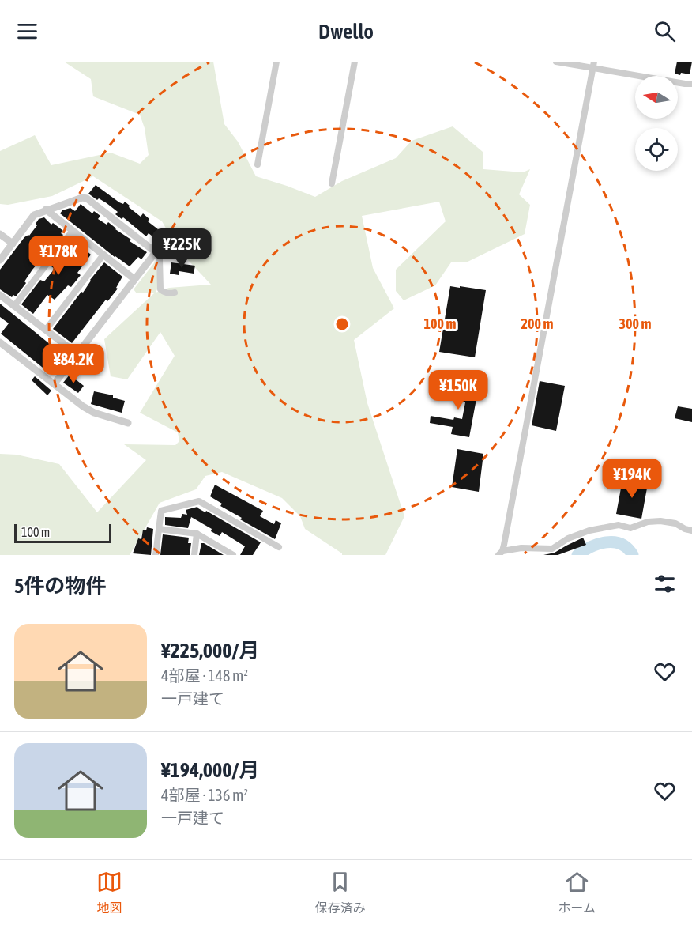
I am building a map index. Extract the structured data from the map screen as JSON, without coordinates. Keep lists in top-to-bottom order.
{
  "scale_bar": "100 m",
  "north": "left",
  "page": {
    "header": "Dwello",
    "price": [
      "¥225K",
      "¥178K",
      "¥84.2K",
      "¥150K",
      "¥194K"
    ],
    "scale": "100 m",
    "heading": "5件の物件",
    "list": [
      {
        "name": "¥225,000/月",
        "note": "4部屋 · 148 m² · 一戸建て"
      },
      {
        "name": "¥194,000/月",
        "note": "4部屋 · 136 m² · 一戸建て"
      }
    ],
    "tabs": ["地図", "保存済み", "ホーム"]
  },
  "rings": ["100 m", "200 m", "300 m"]
}
